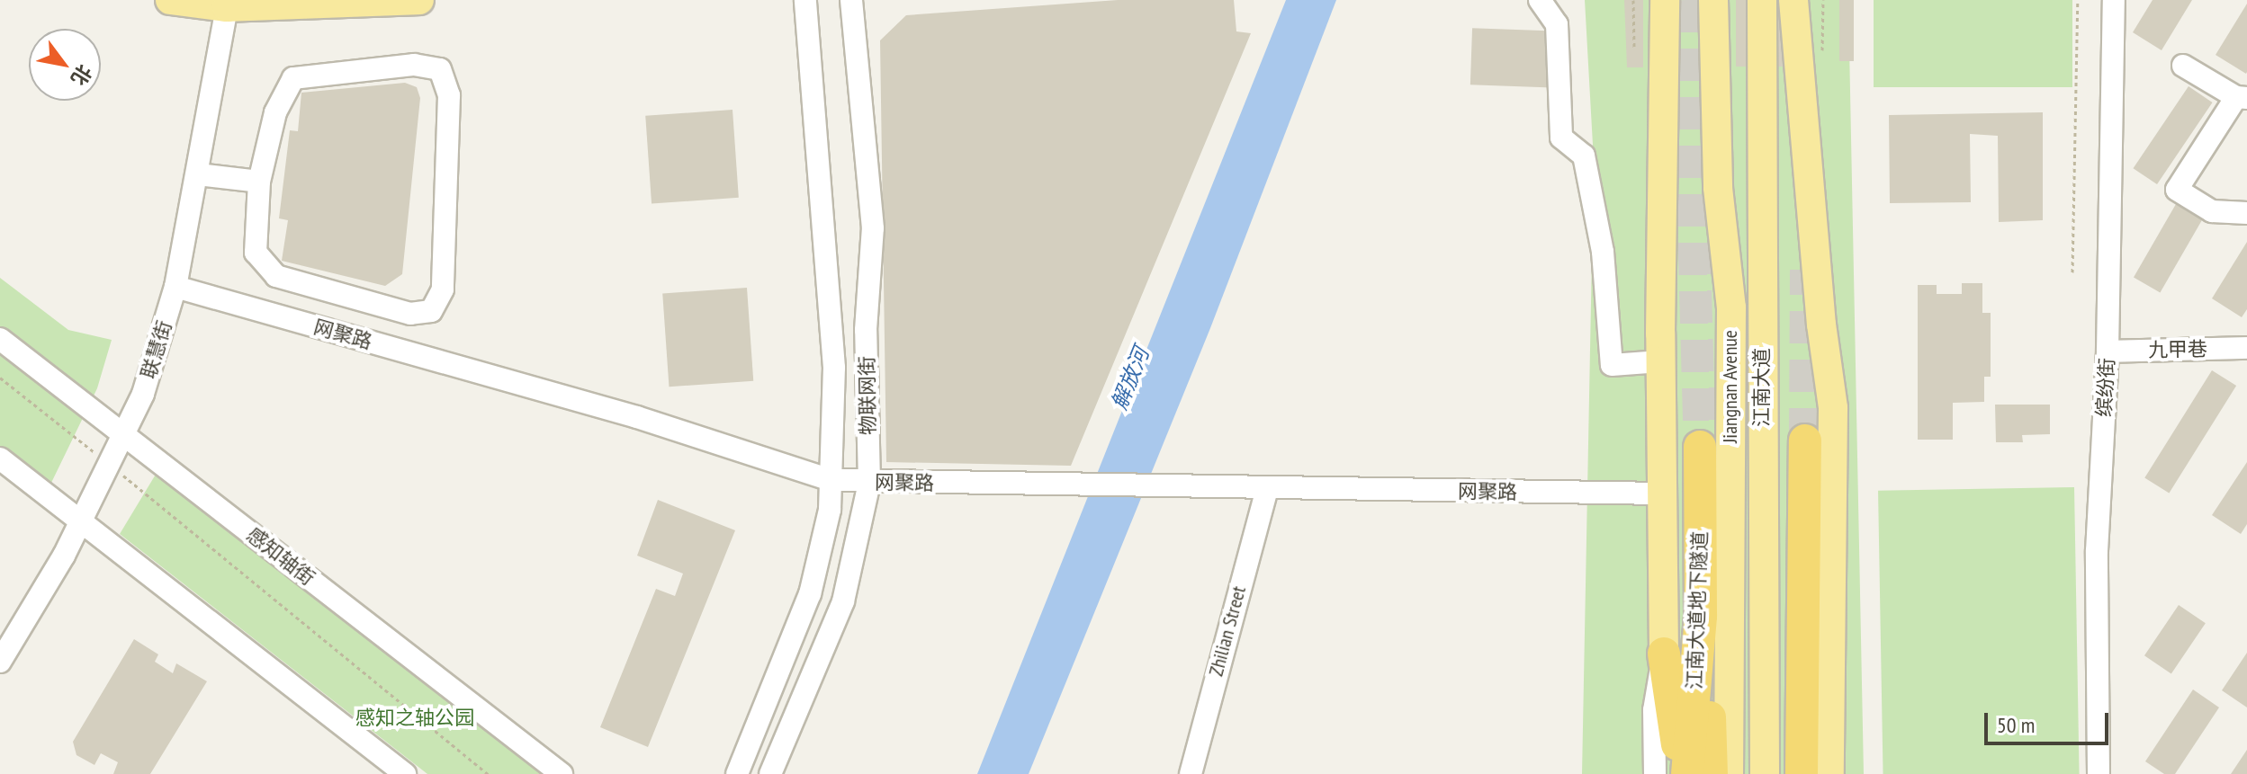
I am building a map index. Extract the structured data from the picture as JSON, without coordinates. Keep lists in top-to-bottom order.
{
  "streets": {
    "highway": ["江南大道地下隧道"],
    "main road": ["Jiangnan Avenue", "江南大道"],
    "street": [
      "网聚路",
      "联慧街",
      "九甲巷",
      "缤纷街",
      "物联网街",
      "感知轴街",
      "Zhilian Street"
    ]
  },
  "crossings": [
    ["网聚路", "联慧街"],
    ["网聚路", "物联网街"],
    ["网聚路", "Zhilian Street"],
    ["联慧街", "感知轴街"],
    ["九甲巷", "缤纷街"]
  ],
  "water": ["解放河"],
  "parks": ["感知之轴公园"],
  "scale_bar": "50 m",
  "north": "bottom right"
}
